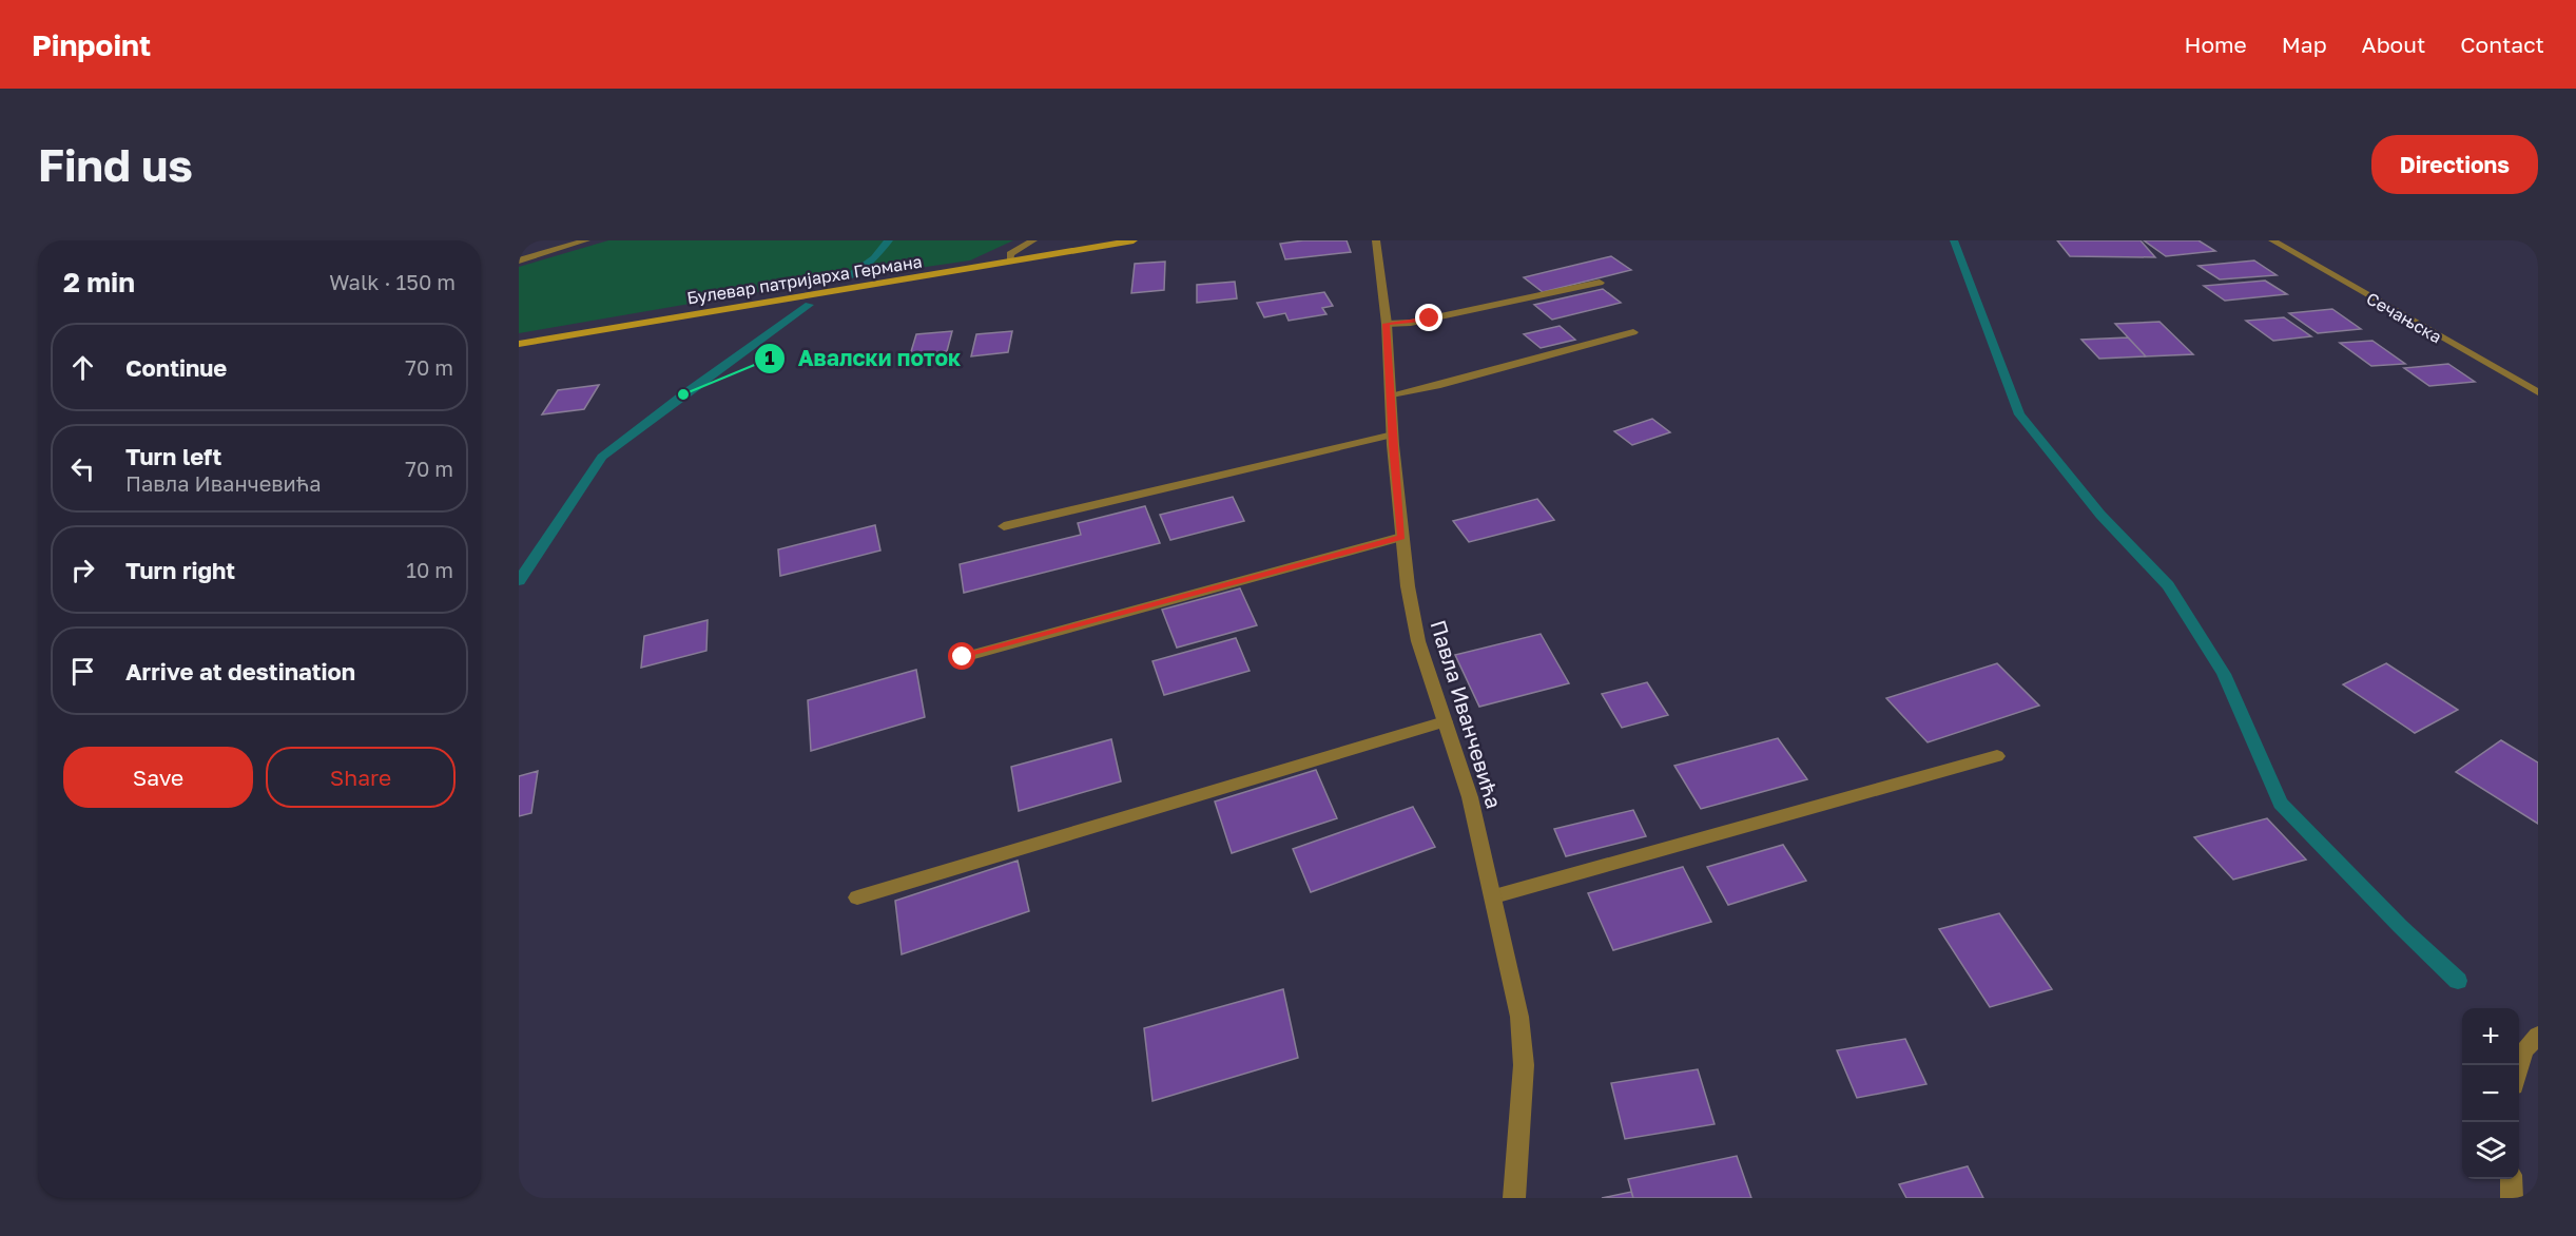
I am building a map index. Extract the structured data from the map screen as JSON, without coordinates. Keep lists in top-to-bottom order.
{
  "streets": {
    "main road": ["Булевар патријарха Германа"],
    "street": ["Сечањска", "Павла Иванчевића"]
  },
  "places": ["Авалски поток"],
  "page": {
    "header": "Pinpoint",
    "nav": [
      "Home",
      "Map",
      "About",
      "Contact"
    ],
    "buttons": [
      "Directions",
      ["Save", "Share"]
    ],
    "title": "Find us",
    "heading": ["2 min", "Walk · 150 m"],
    "list": [
      ["Continue", "70 m"],
      ["Turn left", "Павла Иванчевића", "70 m"],
      ["Turn right", "10 m"],
      "Arrive at destination"
    ],
    "map_buttons": ["+", "−"]
  }
}
